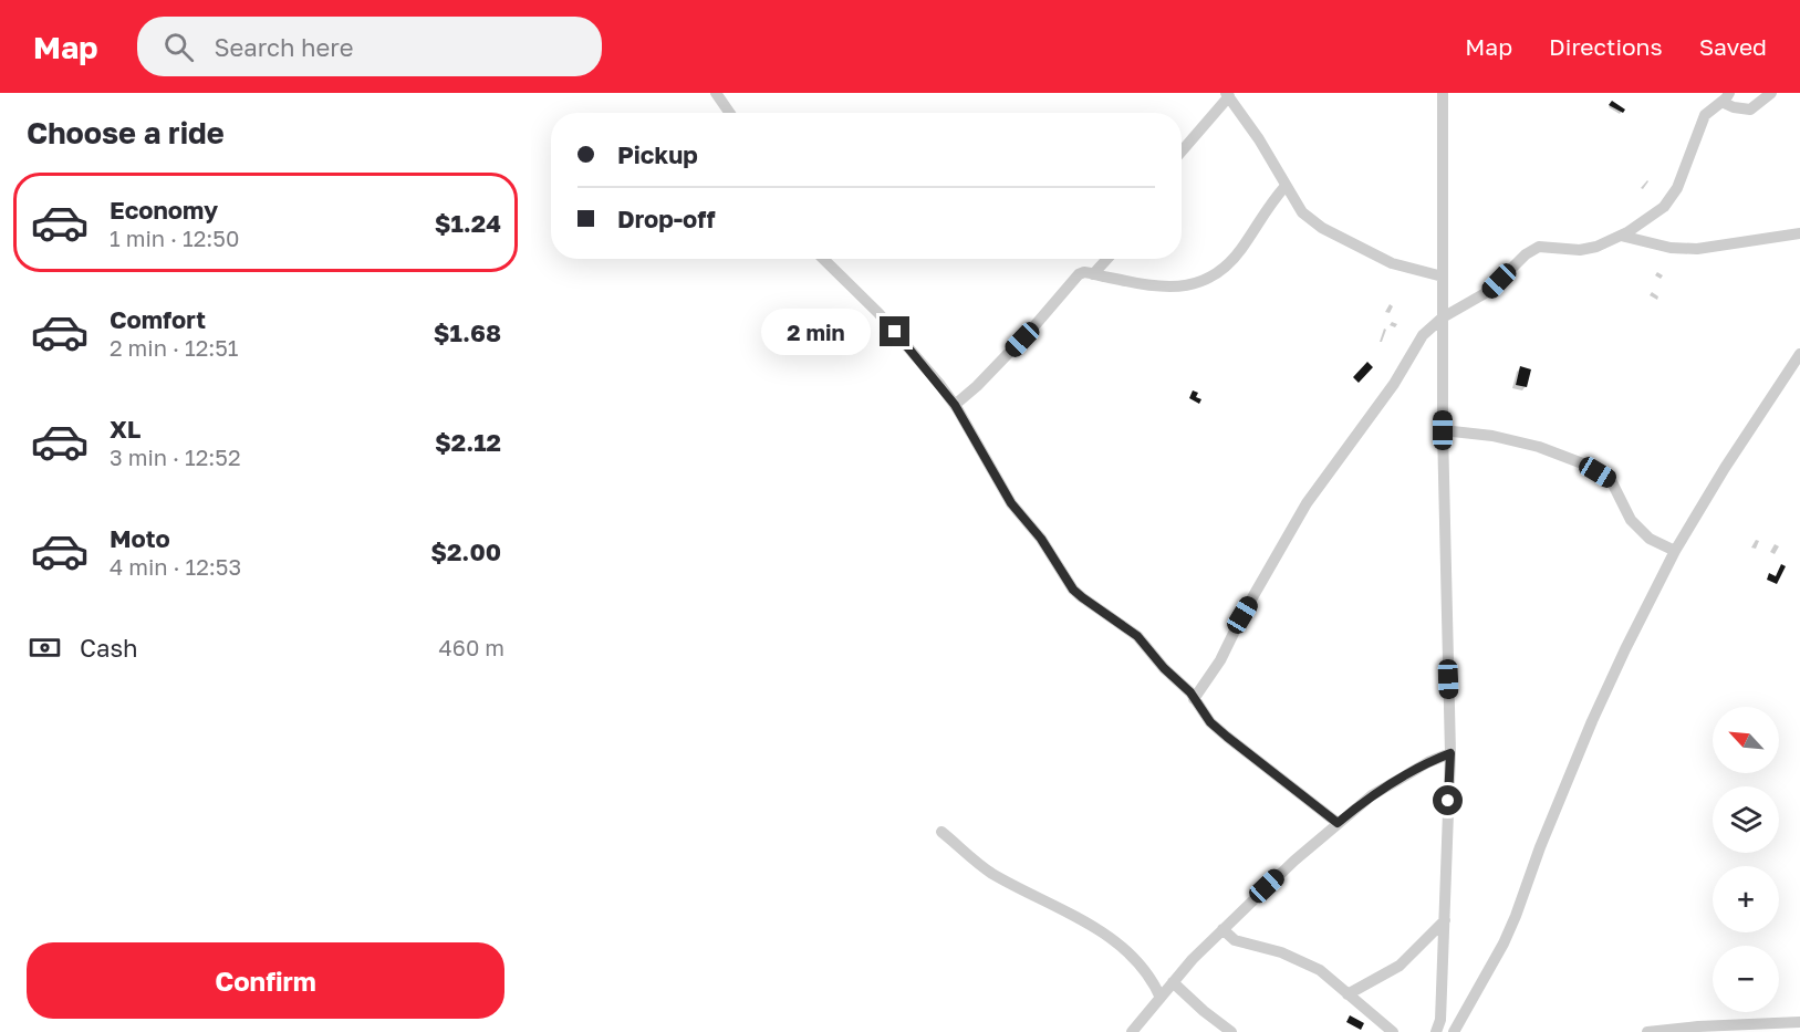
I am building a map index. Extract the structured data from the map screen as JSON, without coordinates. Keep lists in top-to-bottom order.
{
  "north": "top left",
  "page": {
    "header": "Map",
    "search": "Search here",
    "nav": ["Map", "Directions", "Saved"],
    "heading": "Choose a ride",
    "banner": ["Pickup", "Drop-off"],
    "list": [
      {
        "name": "Economy",
        "note": "1 min · 12:50",
        "value": "$1.24"
      },
      {
        "name": "Comfort",
        "note": "2 min · 12:51",
        "value": "$1.68"
      },
      {
        "name": "XL",
        "note": "3 min · 12:52",
        "value": "$2.12"
      },
      {
        "name": "Moto",
        "note": "4 min · 12:53",
        "value": "$2.00"
      }
    ],
    "bubble": "2 min",
    "pay": ["Cash", "460 m"],
    "map_buttons": ["+", "−"],
    "buttons": "Confirm"
  }
}
